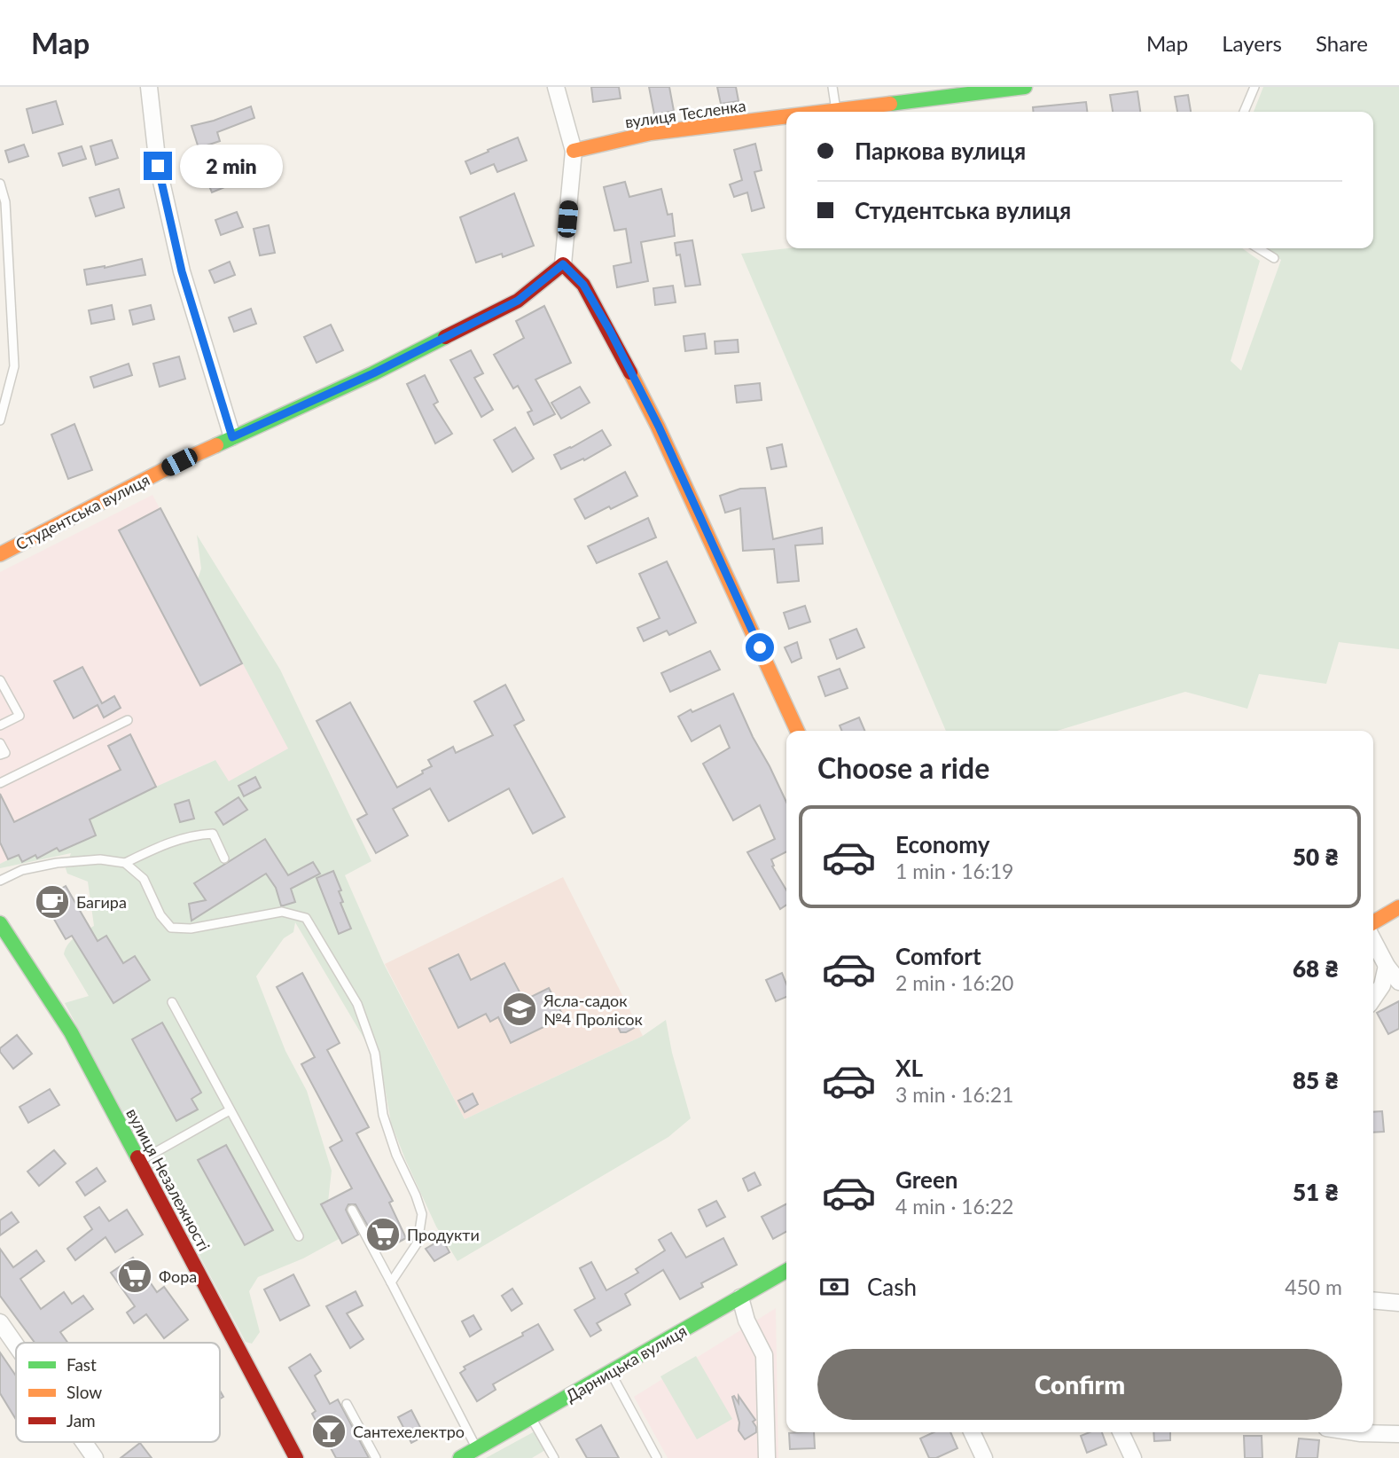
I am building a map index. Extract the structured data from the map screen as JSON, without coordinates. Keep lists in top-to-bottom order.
{
  "streets": {
    "street": [
      "вулиця Тесленка",
      "Студентська вулиця",
      "вулиця Незалежності",
      "Дарницька вулиця"
    ]
  },
  "places": {
    "cafe": ["Багира"],
    "school or university": ["Ясла-садок №4 Пролісок"],
    "supermarket": ["Продукти", "Фора"],
    "bar": ["Сантехелектро"]
  },
  "legend": ["Fast", "Slow", "Jam"],
  "page": {
    "header": "Map",
    "nav": ["Map", "Layers", "Share"],
    "banner": ["Паркова вулиця", "Студентська вулиця"],
    "bubble": "2 min",
    "heading": "Choose a ride",
    "list": [
      {
        "name": "Economy",
        "note": "1 min · 16:19",
        "value": "50 ₴"
      },
      {
        "name": "Comfort",
        "note": "2 min · 16:20",
        "value": "68 ₴"
      },
      {
        "name": "XL",
        "note": "3 min · 16:21",
        "value": "85 ₴"
      },
      {
        "name": "Green",
        "note": "4 min · 16:22",
        "value": "51 ₴"
      }
    ],
    "pay": ["Cash", "450 m"],
    "buttons": "Confirm"
  }
}
